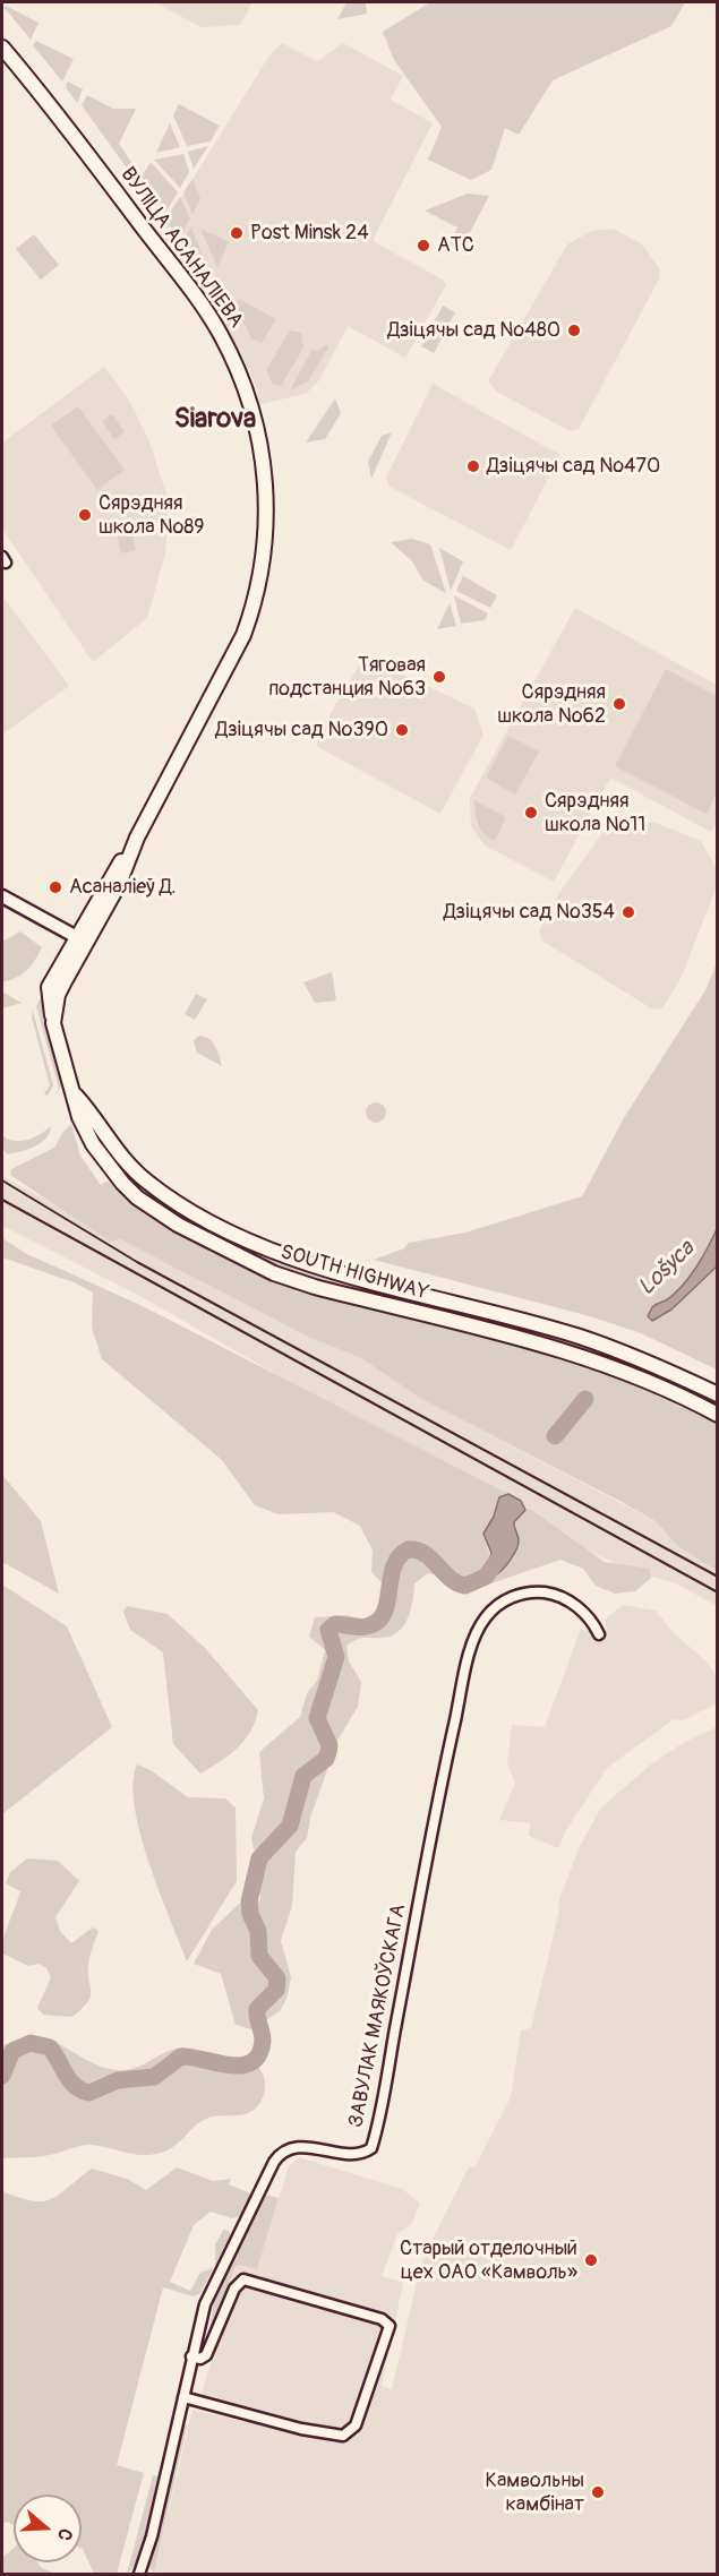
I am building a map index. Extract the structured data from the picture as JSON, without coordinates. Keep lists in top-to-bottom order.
{
  "streets": {
    "main road": ["ВУЛІЦА АСАНАЛІЕВА", "SOUTH HIGHWAY"],
    "street": ["ЗАВУЛАК МАЯКОЎСКАГА"]
  },
  "crossings": [
    ["ВУЛІЦА АСАНАЛІЕВА", "SOUTH HIGHWAY"]
  ],
  "districts": ["Siarova"],
  "water": ["Lošyca"],
  "places": [
    "Post Minsk 24",
    "АТС",
    "Дзіцячы сад №480",
    "Дзіцячы сад №470",
    "Сярэдняя школа №89",
    "Тяговая подстанция №63",
    "Сярэдняя школа №62",
    "Дзіцячы сад №390",
    "Сярэдняя школа №11",
    "Асаналіеў Д.",
    "Дзіцячы сад №354",
    "Старый отделочный цех ОАО «Камволь»",
    "Камвольны камбінат"
  ],
  "north": "right"
}
